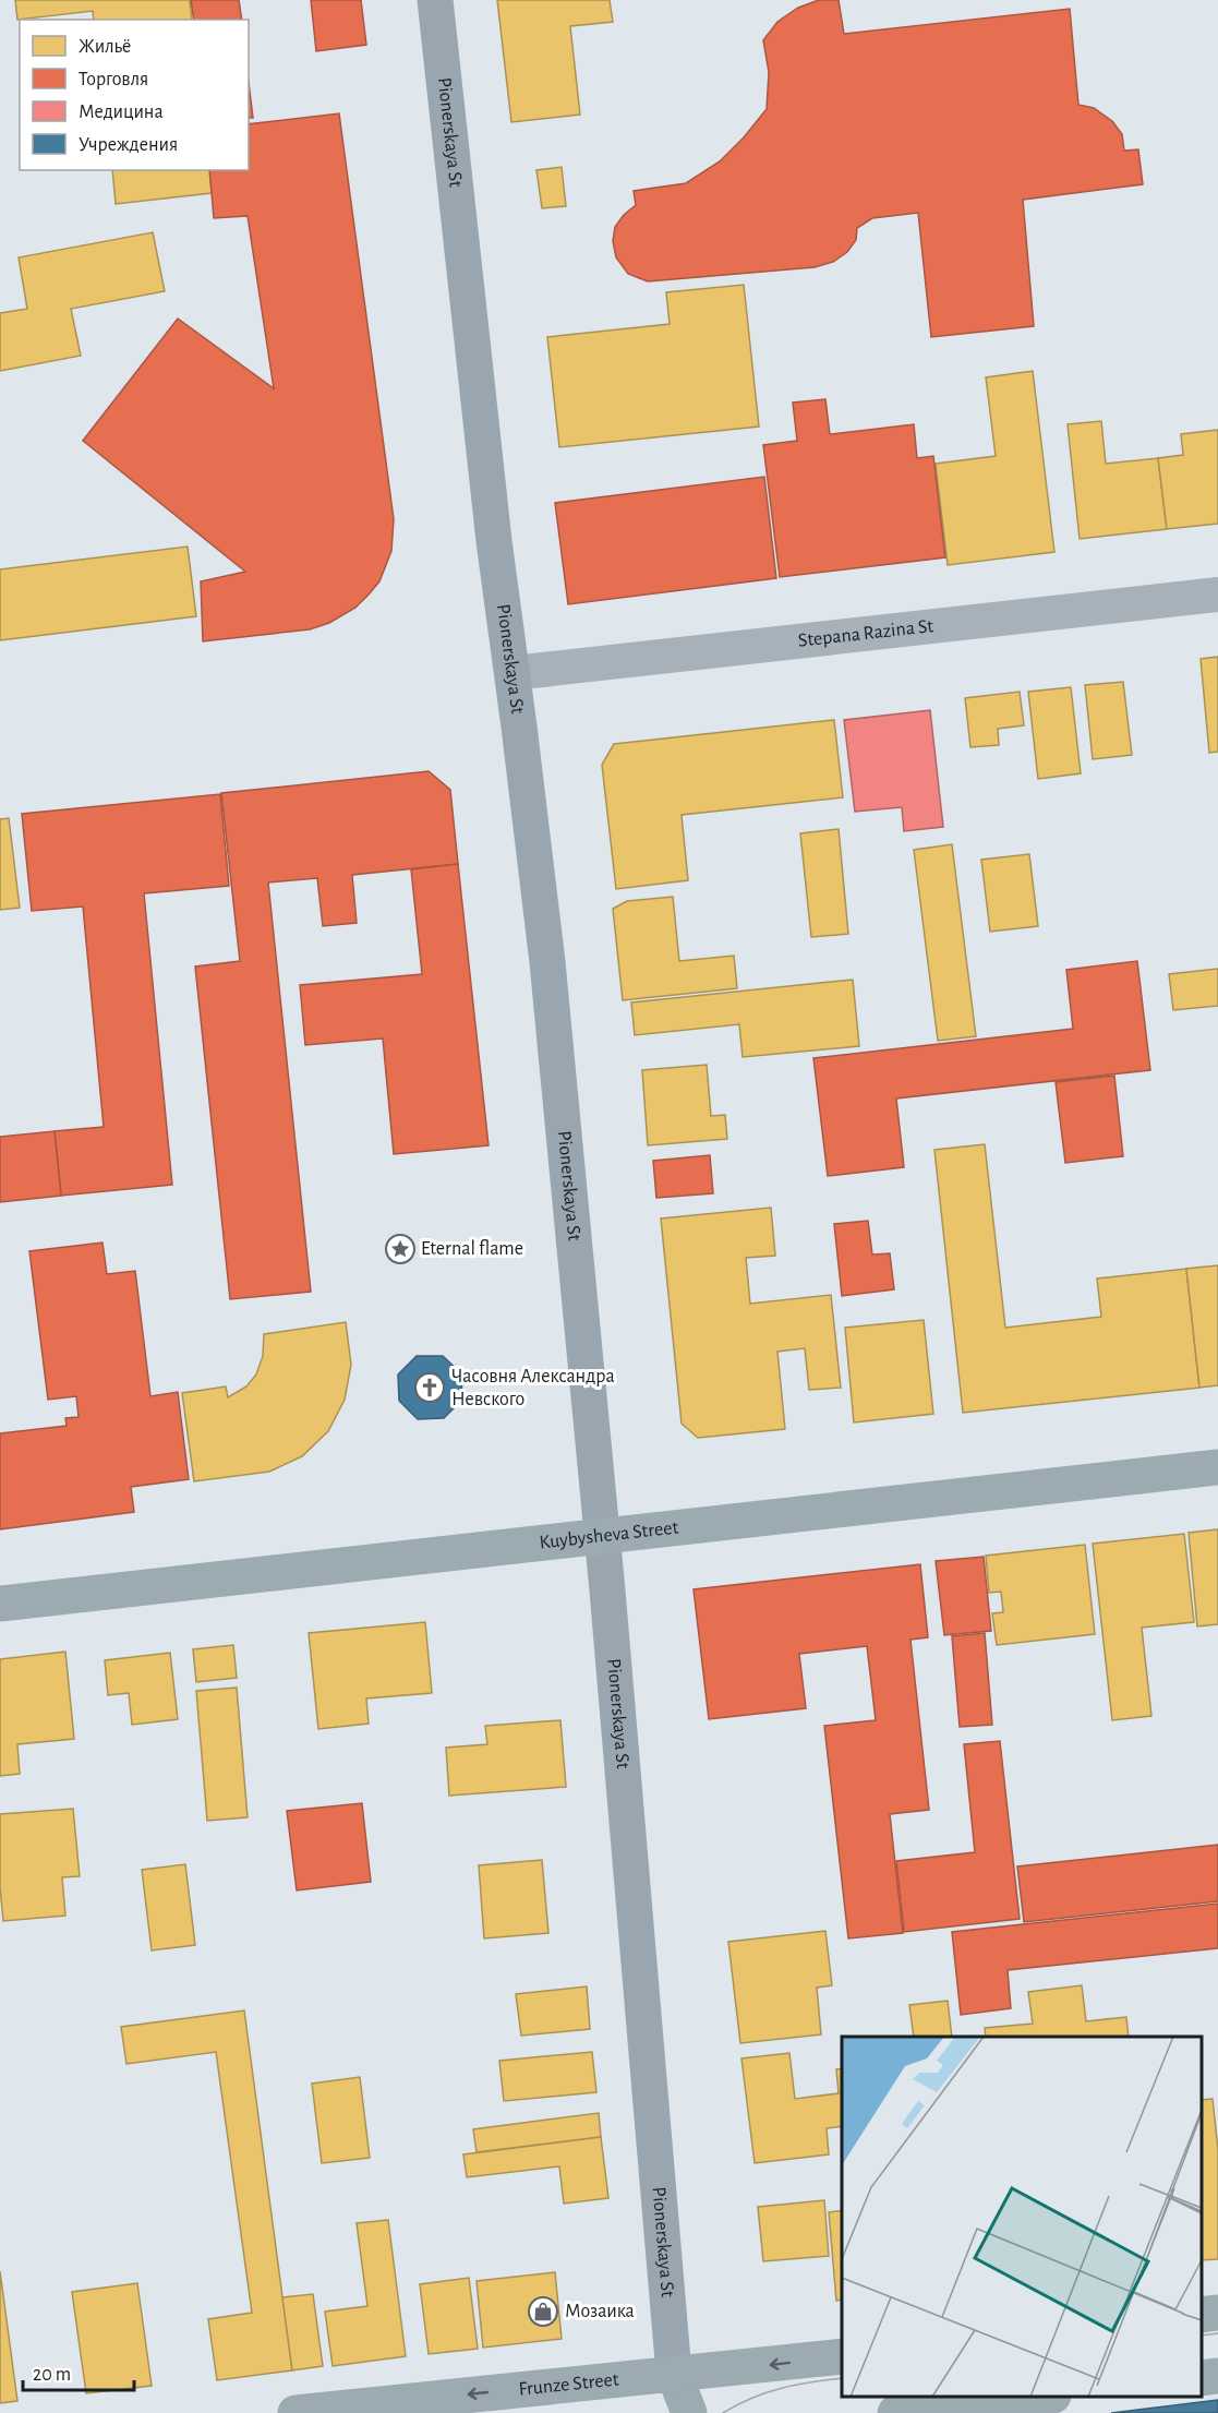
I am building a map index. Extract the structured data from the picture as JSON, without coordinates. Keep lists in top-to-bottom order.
{
  "streets": {
    "main road": ["Pionerskaya St", "Kuybysheva Street", "Frunze Street"],
    "street": ["Stepana Razina St"]
  },
  "crossings": [
    ["Pionerskaya St", "Stepana Razina St"],
    ["Pionerskaya St", "Kuybysheva Street"],
    ["Pionerskaya St", "Frunze Street"]
  ],
  "one_way": ["Frunze Street"],
  "places": {
    "place": ["Eternal flame"],
    "church": ["Часовня Александра Невского"],
    "shop": ["Мозаика"]
  },
  "legend": [
    "Жильё",
    "Торговля",
    "Медицина",
    "Учреждения"
  ],
  "scale_bar": "20 m"
}
